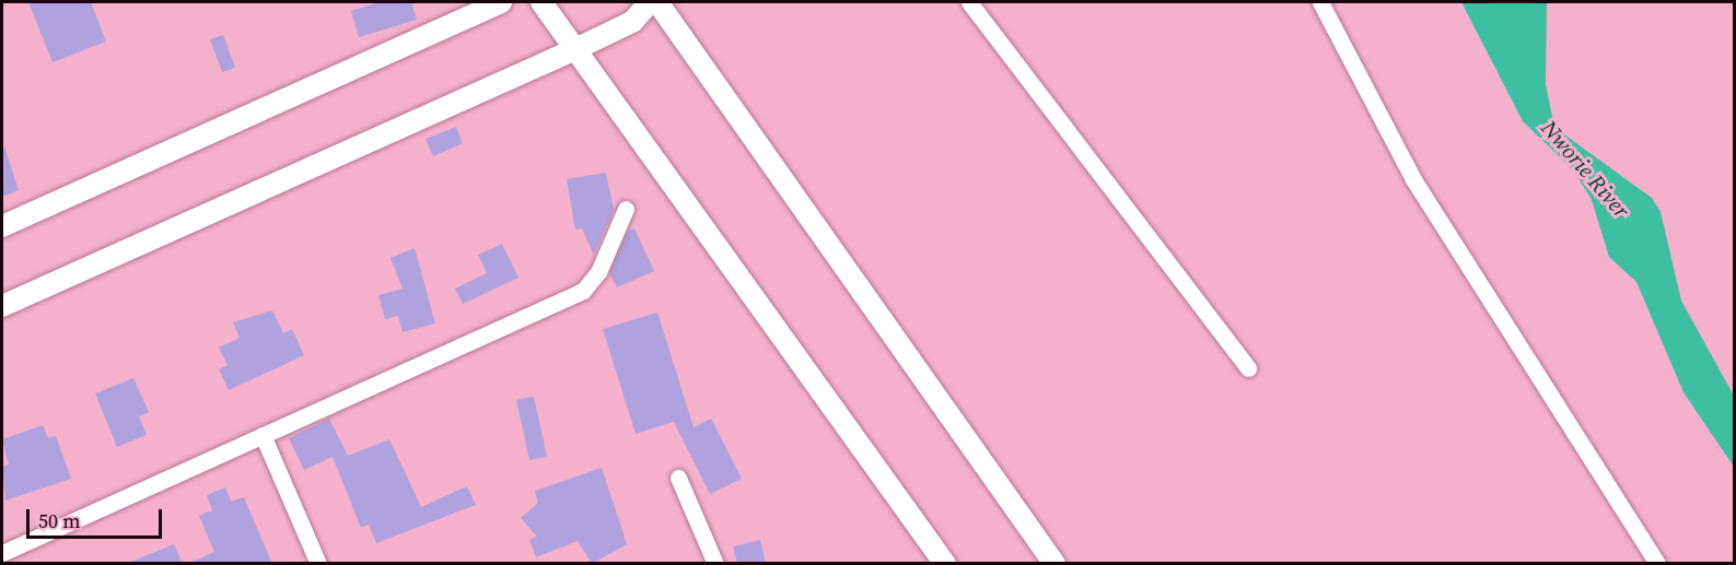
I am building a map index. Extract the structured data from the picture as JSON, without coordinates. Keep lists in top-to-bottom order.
{
  "water": ["Nworie River"],
  "scale_bar": "50 m"
}
